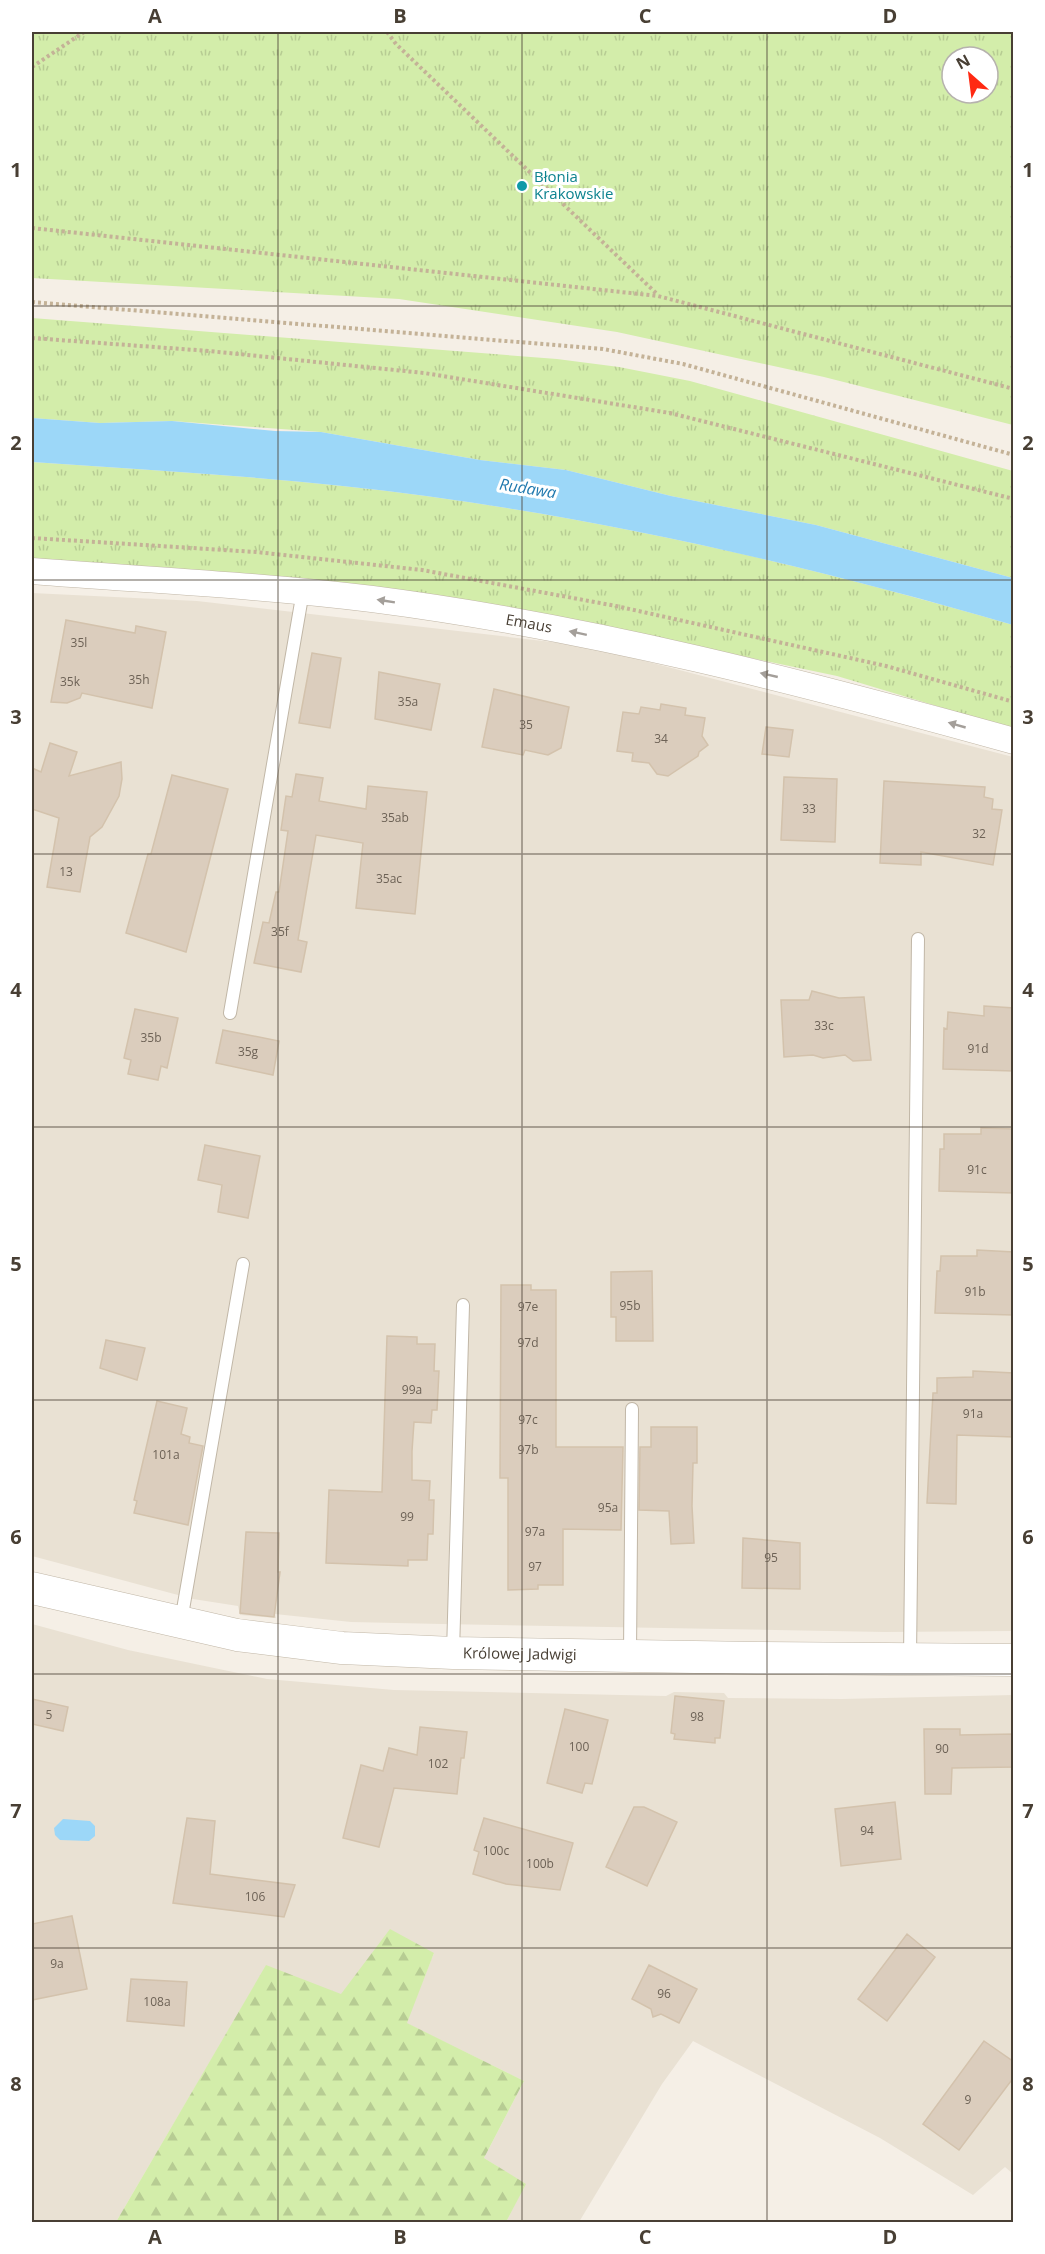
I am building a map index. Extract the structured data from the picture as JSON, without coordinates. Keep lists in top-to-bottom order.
{
  "streets": {
    "street": ["Emaus", "Królowej Jadwigi"]
  },
  "one_way": ["Emaus"],
  "water": ["Rudawa"],
  "places": ["Błonia Krakowskie"],
  "house_numbers": [
    "35l",
    "35h",
    "35k",
    "35a",
    "35",
    "34",
    "33",
    "35ab",
    "32",
    "13",
    "35ac",
    "35f",
    "33c",
    "35b",
    "91d",
    "35g",
    "91c",
    "91b",
    "95b",
    "97e",
    "97d",
    "99a",
    "91a",
    "97c",
    "97b",
    "101a",
    "95a",
    "99",
    "97a",
    "95",
    "97",
    "5",
    "98",
    "100",
    "90",
    "102",
    "94",
    "100c",
    "100b",
    "106",
    "9a",
    "96",
    "108a",
    "9"
  ],
  "north": "top left",
  "grid": {
    "columns": [
      "A",
      "B",
      "C",
      "D"
    ],
    "rows": [
      "1",
      "2",
      "3",
      "4",
      "5",
      "6",
      "7",
      "8"
    ]
  }
}
